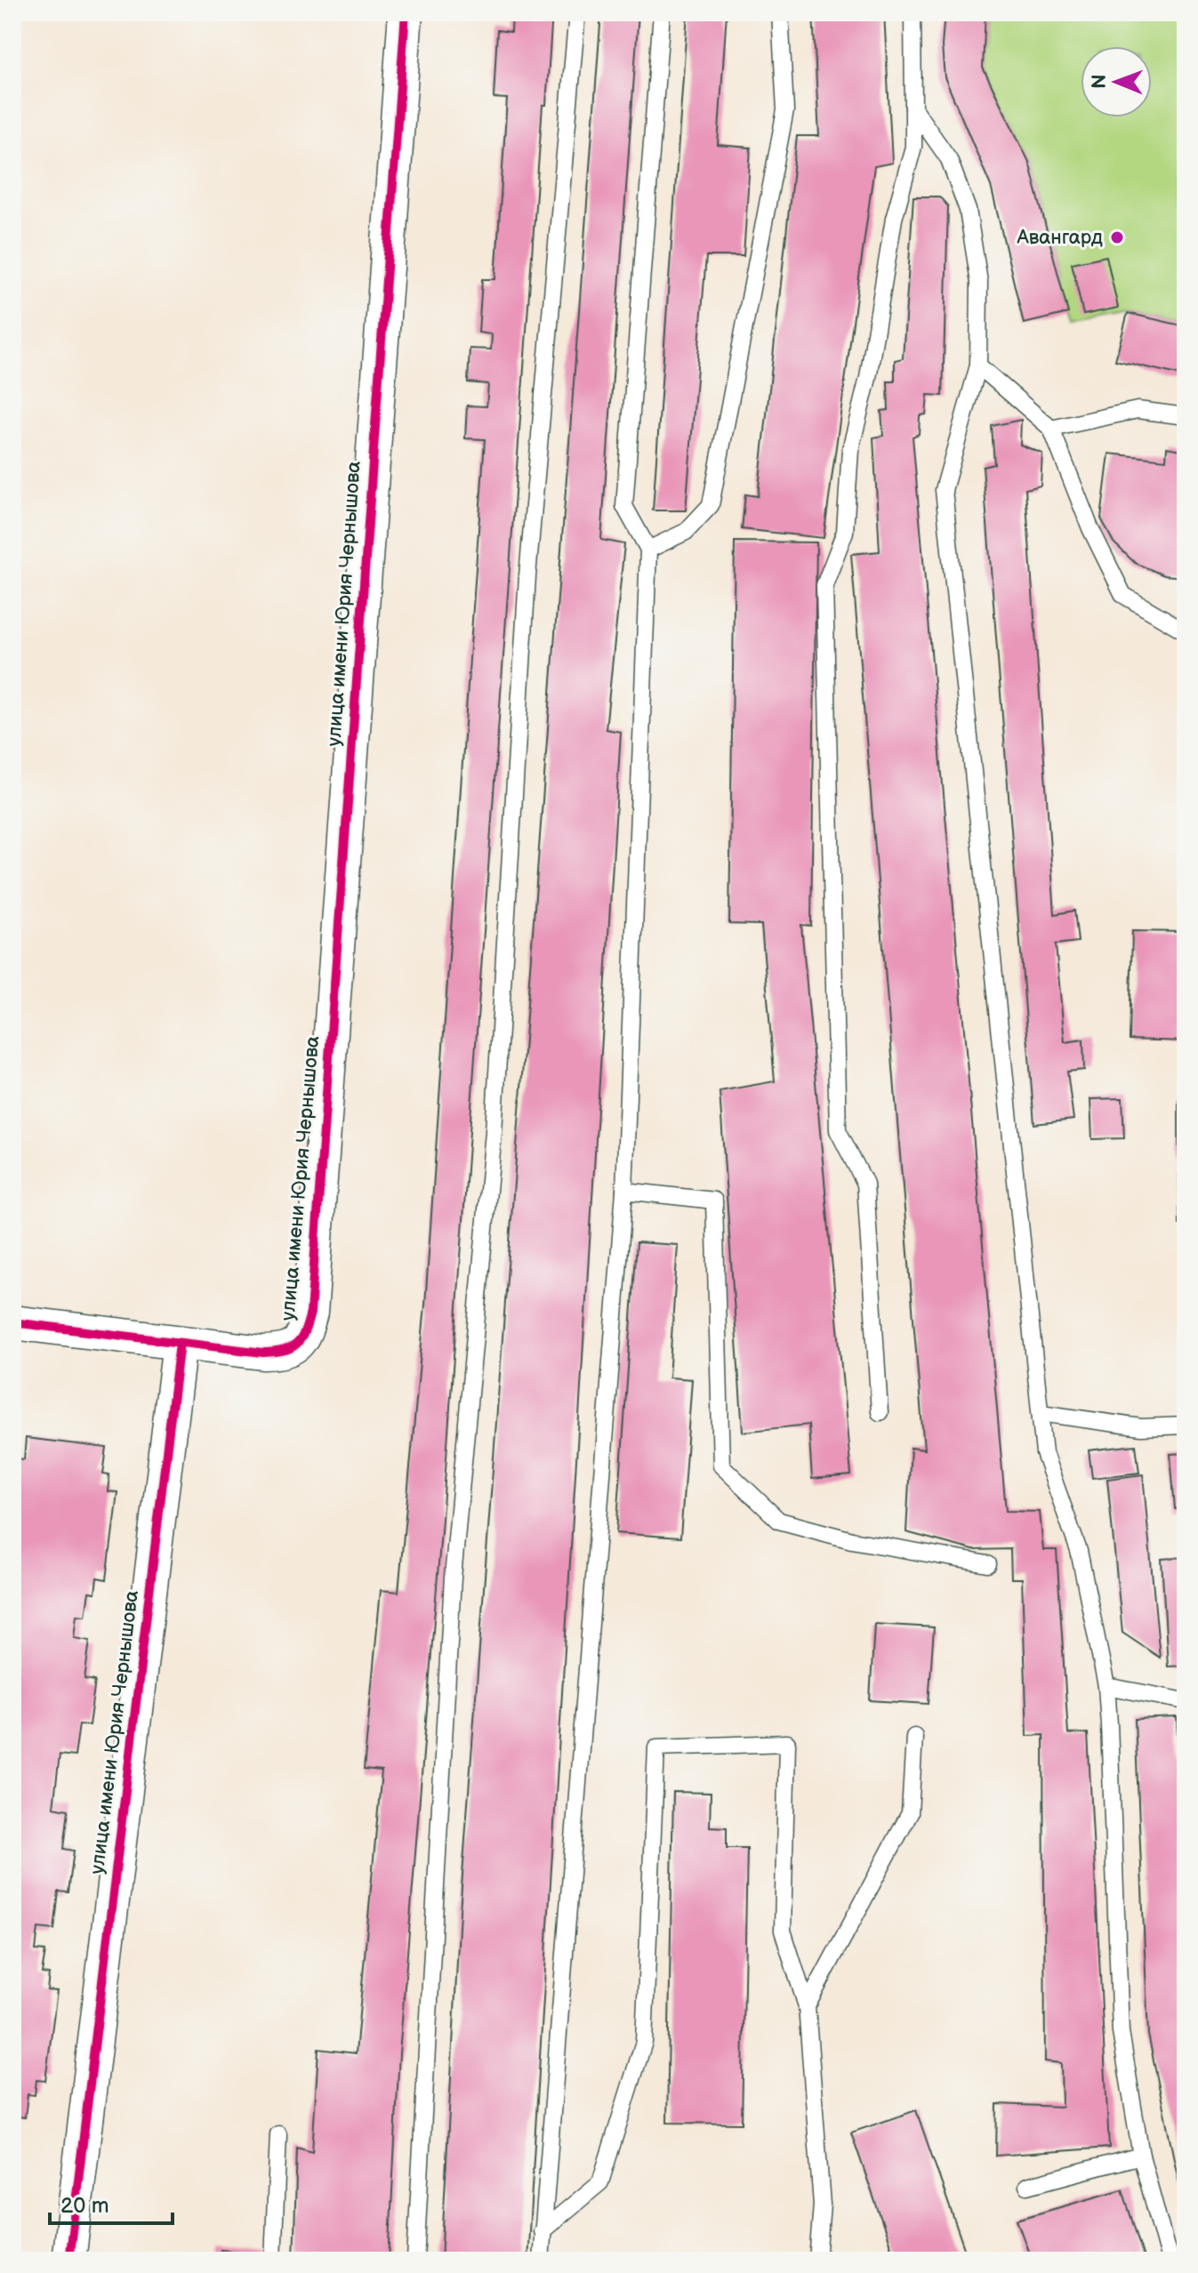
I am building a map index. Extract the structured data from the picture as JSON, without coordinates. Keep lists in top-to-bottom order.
{
  "streets": {
    "street": ["улица имени Юрия Чернышова"]
  },
  "places": ["Авангард"],
  "scale_bar": "20 m",
  "north": "left"
}
